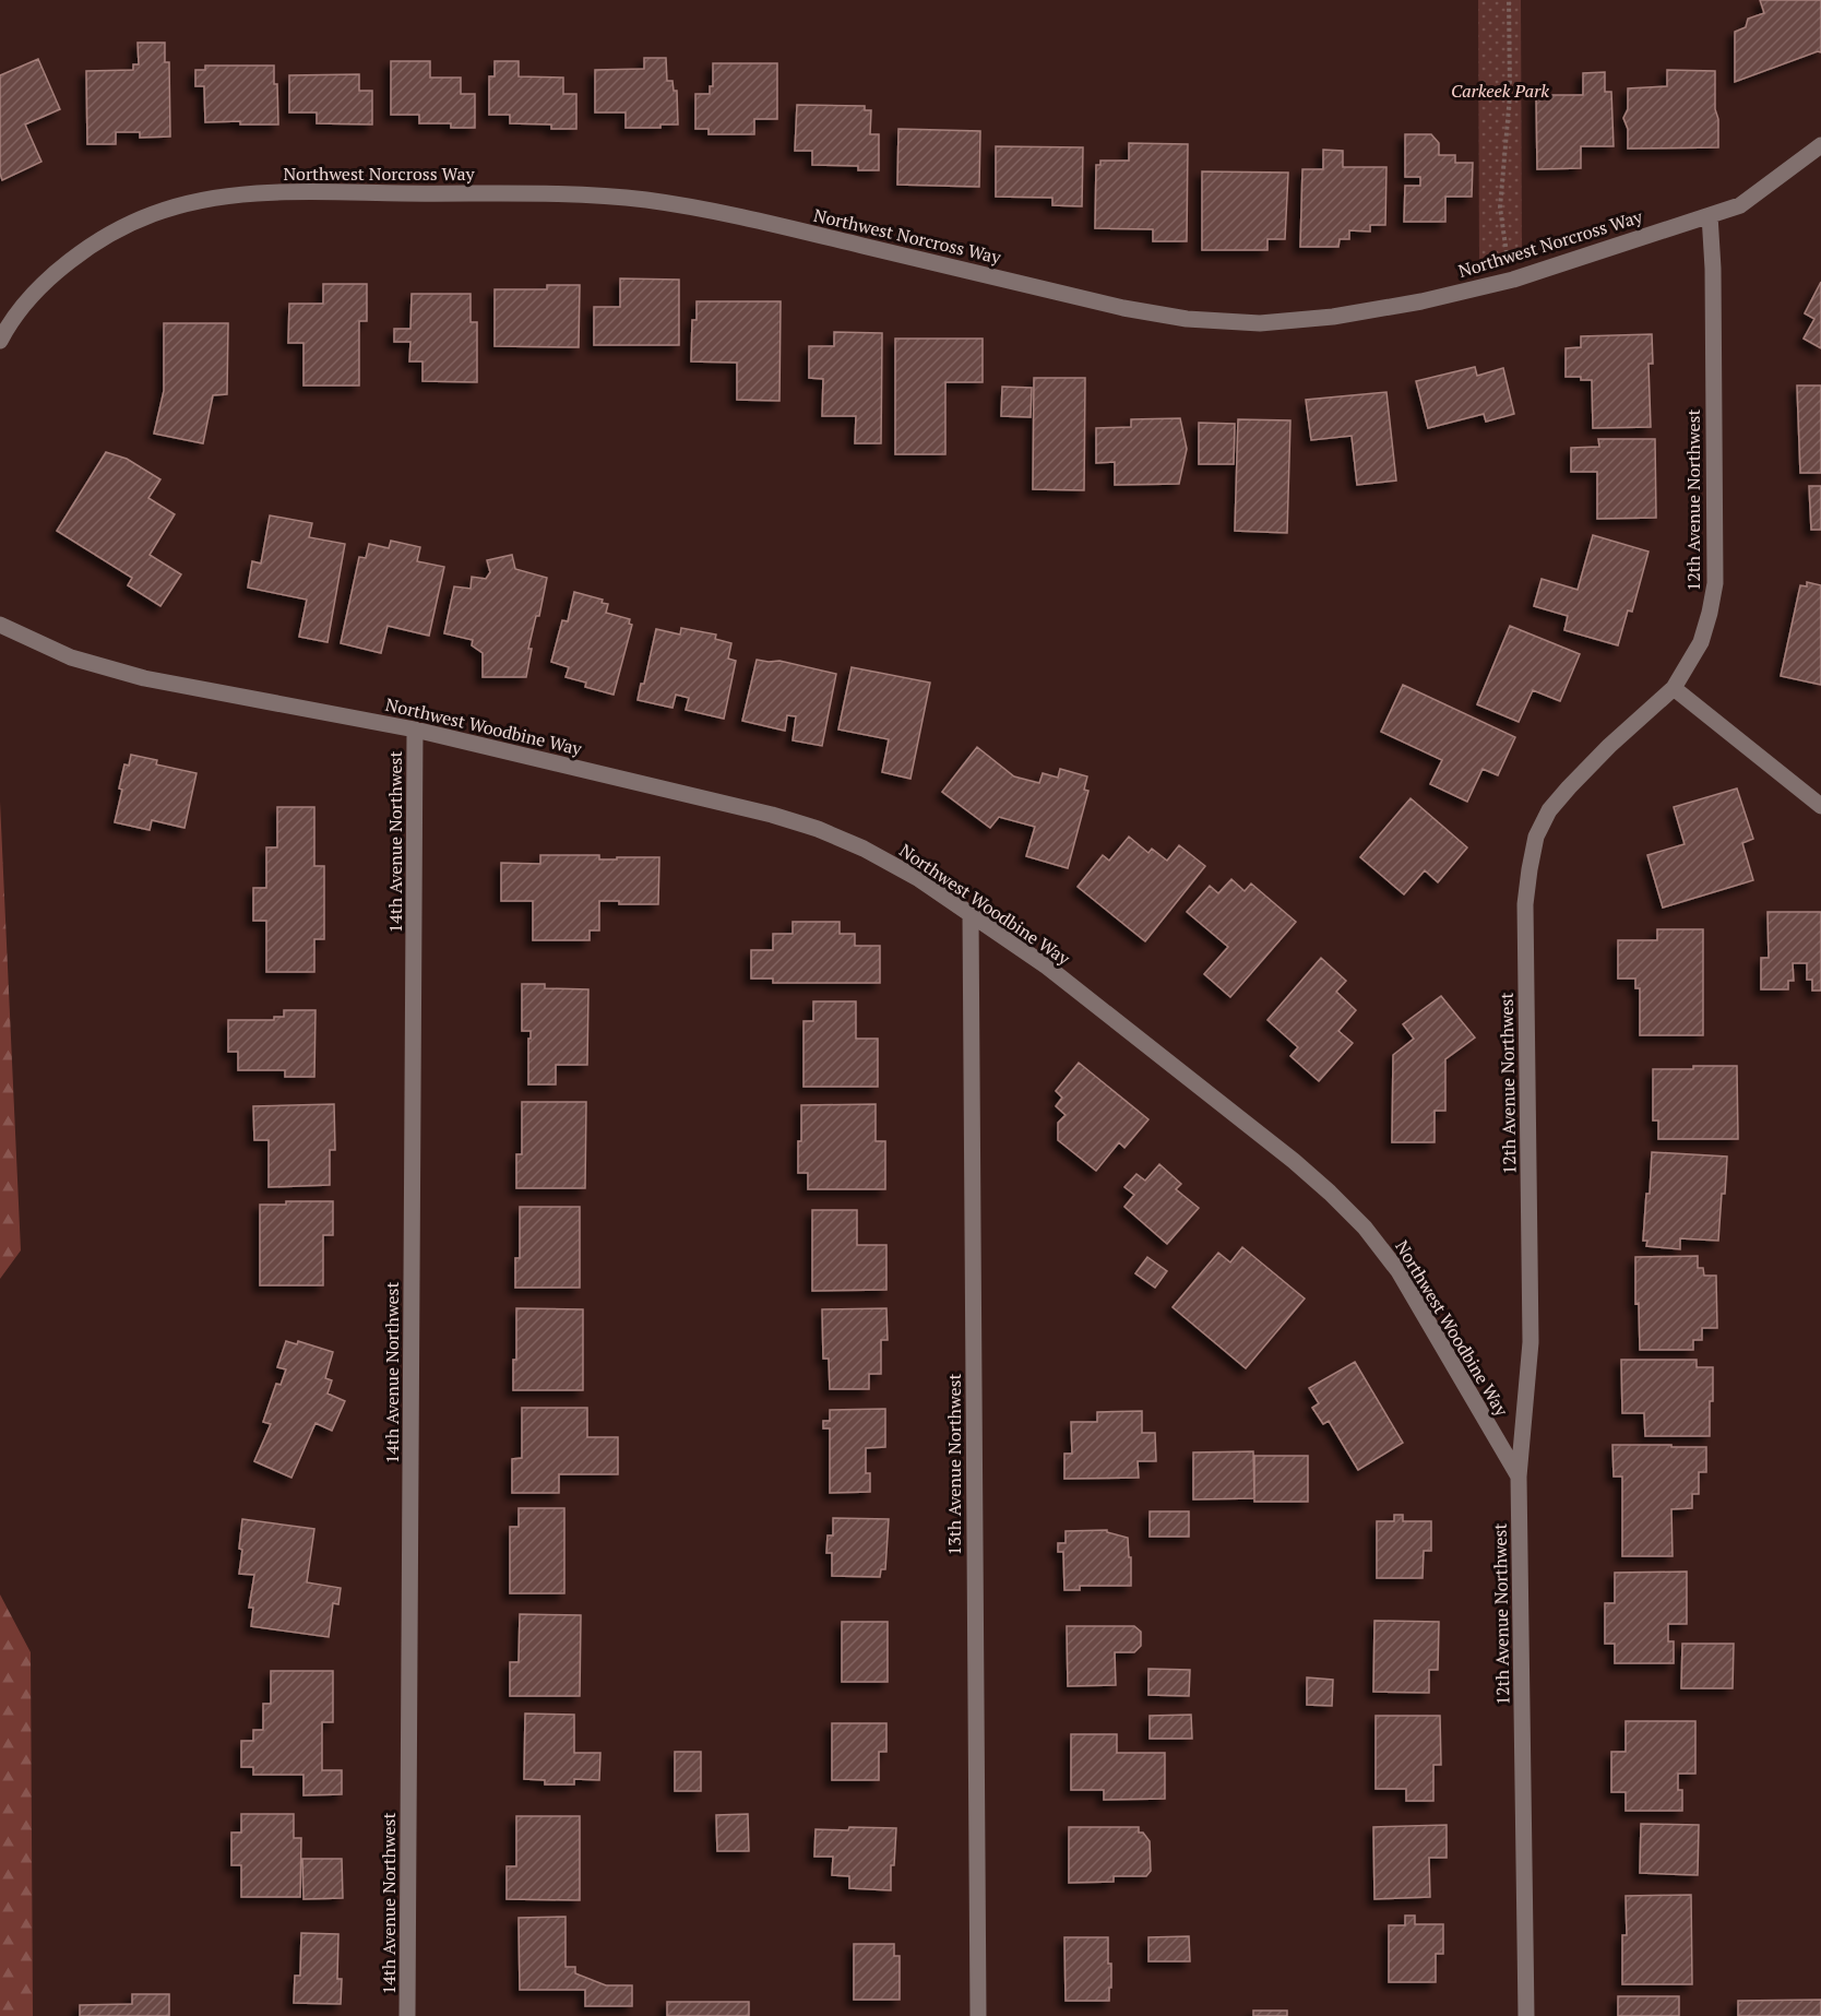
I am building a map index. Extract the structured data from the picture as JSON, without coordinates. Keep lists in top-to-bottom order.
{
  "streets": {
    "street": [
      "Northwest Norcross Way",
      "12th Avenue Northwest",
      "Northwest Woodbine Way",
      "14th Avenue Northwest",
      "13th Avenue Northwest"
    ]
  },
  "crossings": [
    ["Northwest Norcross Way", "12th Avenue Northwest"],
    ["12th Avenue Northwest", "Northwest Woodbine Way"],
    ["Northwest Woodbine Way", "14th Avenue Northwest"],
    ["Northwest Woodbine Way", "13th Avenue Northwest"]
  ],
  "parks": ["Carkeek Park"]
}
